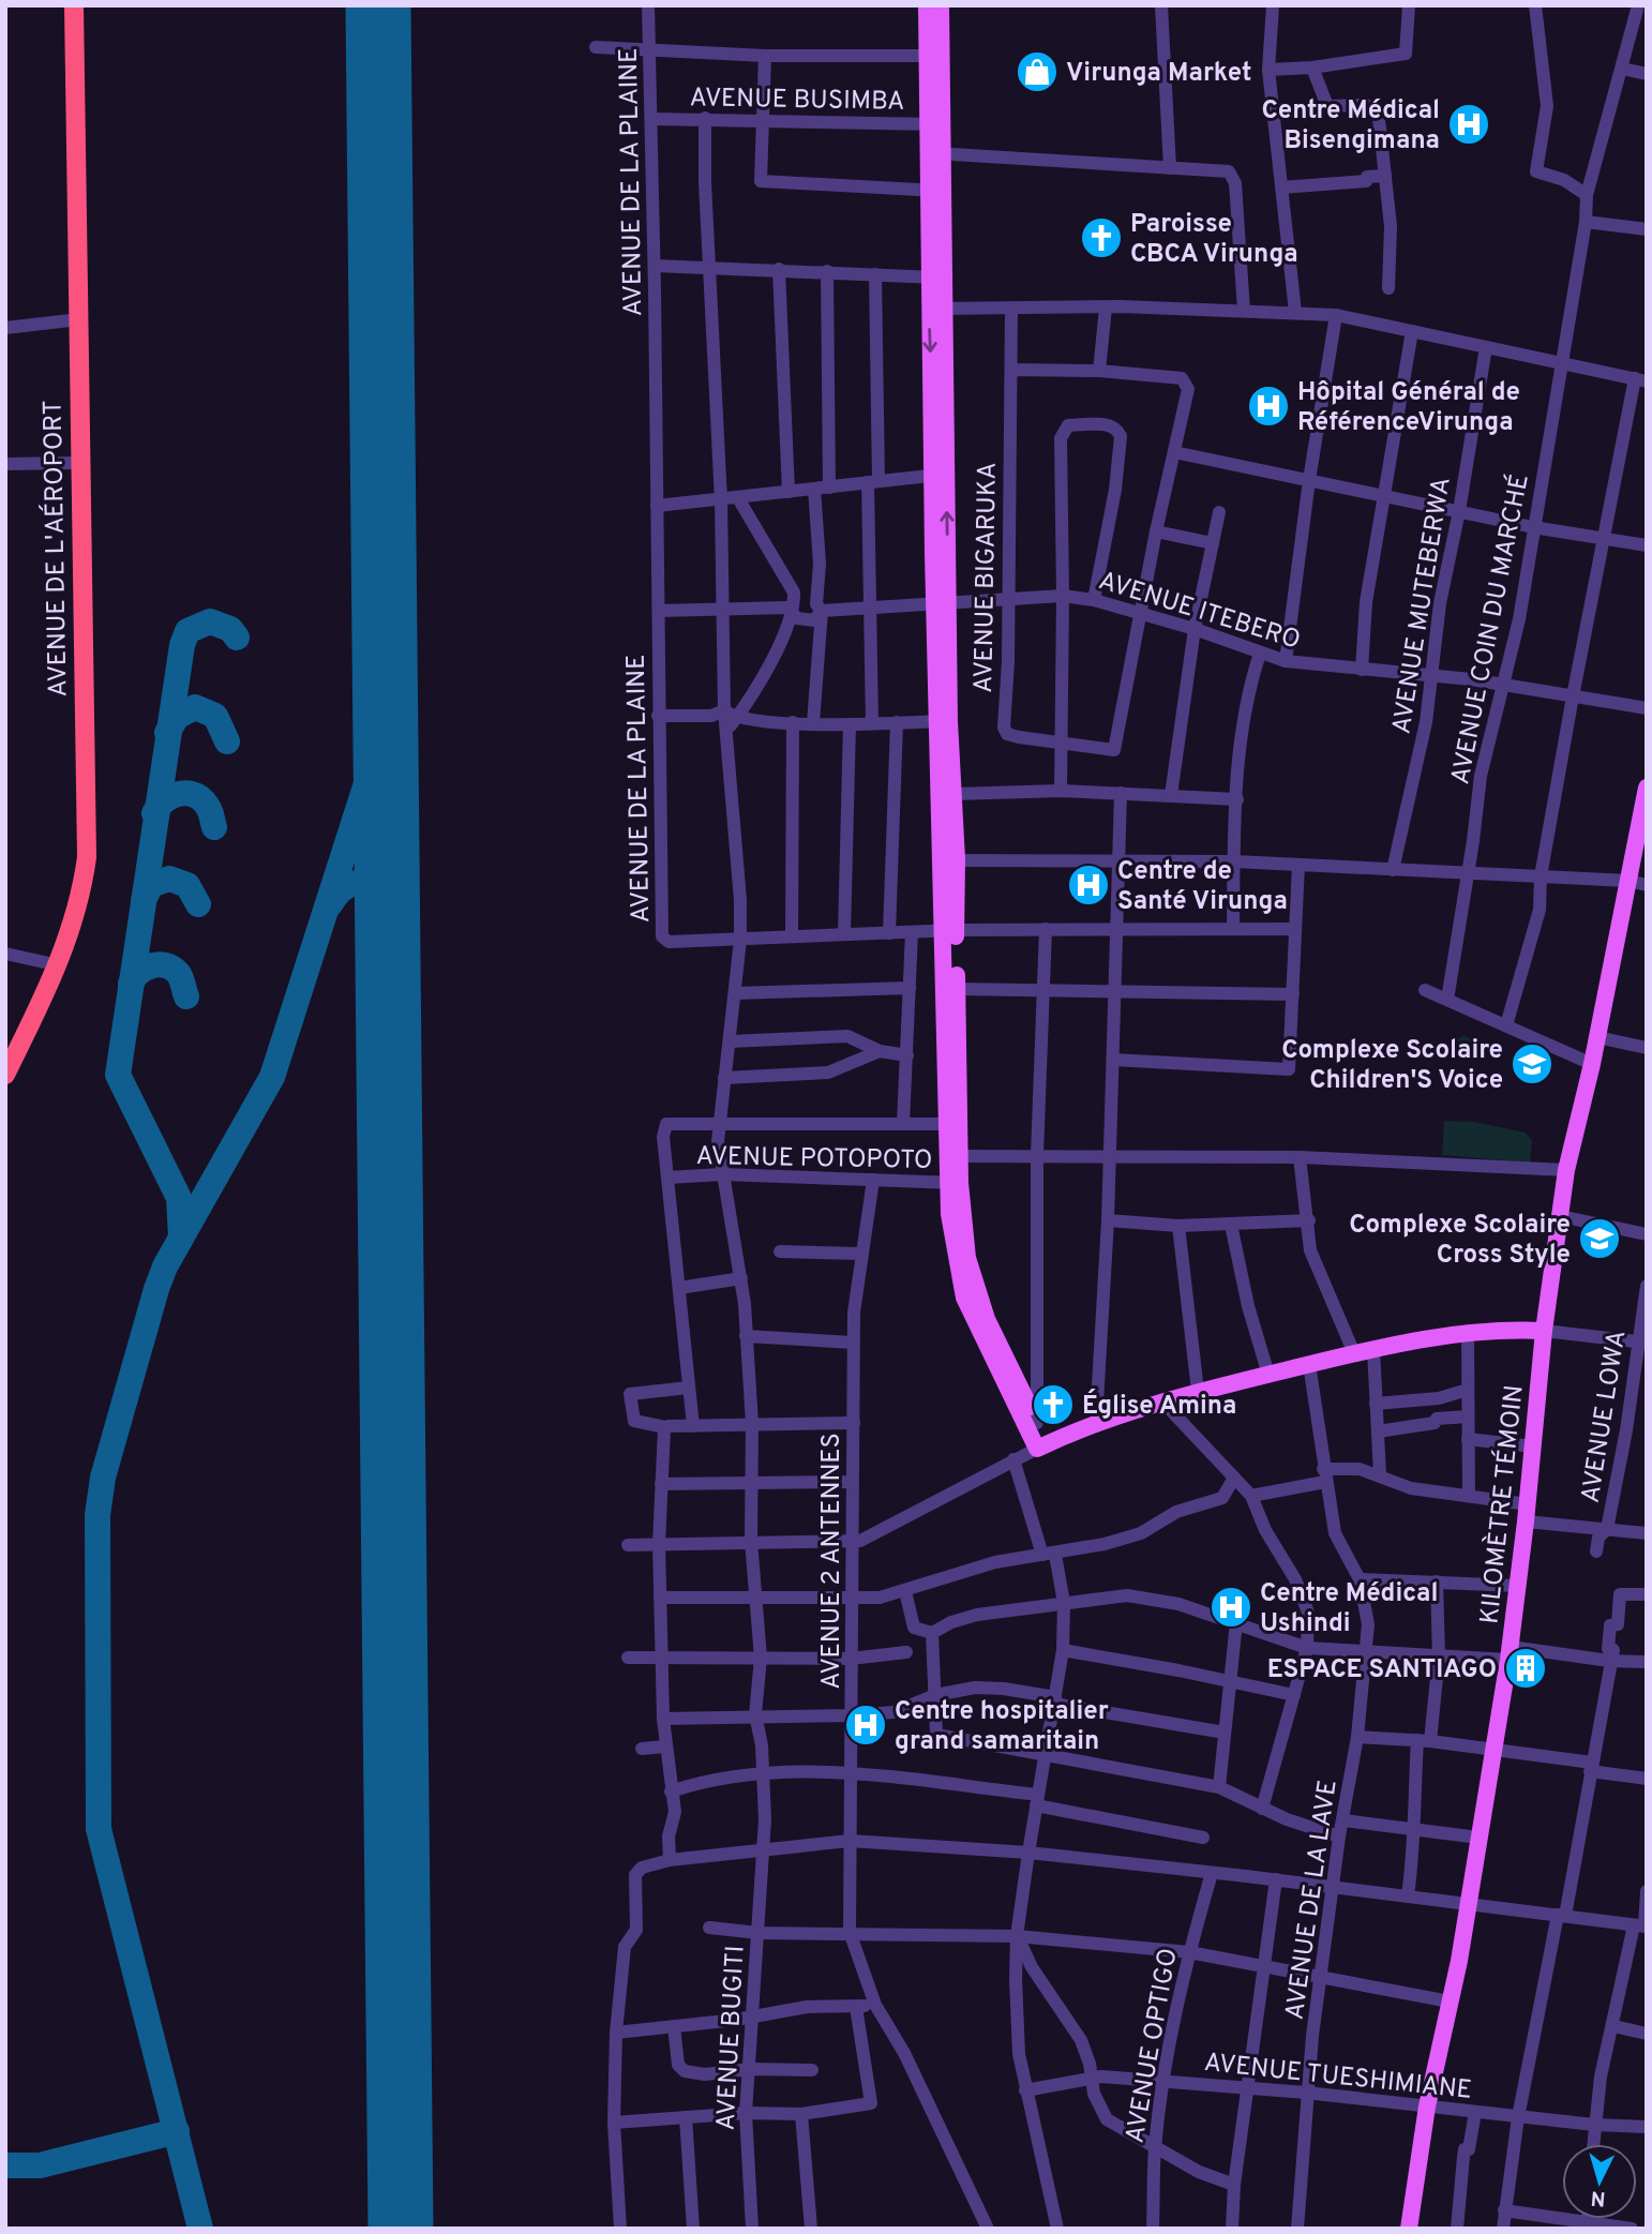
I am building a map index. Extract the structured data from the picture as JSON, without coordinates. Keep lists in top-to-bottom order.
{
  "streets": {
    "highway": ["AVENUE DE L'AÉROPORT"],
    "main road": ["KILOMÈTRE TÉMOIN"],
    "street": [
      "AVENUE BUSIMBA",
      "AVENUE DE LA PLAINE",
      "AVENUE BIGARUKA",
      "AVENUE MUTEBERWA",
      "AVENUE ITEBERO",
      "AVENUE COIN DU MARCHÉ",
      "AVENUE POTOPOTO",
      "AVENUE LOWA",
      "AVENUE 2 ANTENNES",
      "AVENUE DE LA LAVE",
      "AVENUE BUGITI",
      "AVENUE OPTIGO",
      "AVENUE TUESHIMIANE"
    ]
  },
  "crossings": [
    ["AVENUE BUSIMBA", "AVENUE DE LA PLAINE"],
    ["AVENUE BUSIMBA", "AVENUE BUGITI"],
    ["AVENUE DE LA PLAINE", "AVENUE BUGITI"],
    ["AVENUE BIGARUKA", "AVENUE ITEBERO"],
    ["AVENUE MUTEBERWA", "AVENUE ITEBERO"],
    ["AVENUE ITEBERO", "AVENUE COIN DU MARCHÉ"],
    ["AVENUE POTOPOTO", "AVENUE 2 ANTENNES"],
    ["AVENUE POTOPOTO", "AVENUE BUGITI"],
    ["KILOMÈTRE TÉMOIN", "AVENUE TUESHIMIANE"],
    ["AVENUE DE LA LAVE", "AVENUE TUESHIMIANE"],
    ["AVENUE OPTIGO", "AVENUE TUESHIMIANE"]
  ],
  "places": {
    "shop": ["Virunga Market"],
    "hospital": [
      "Centre Médical Bisengimana",
      "Hôpital Général de RéférenceVirunga",
      "Centre de Santé Virunga",
      "Centre Médical Ushindi",
      "Centre hospitalier grand samaritain"
    ],
    "church": ["Paroisse CBCA Virunga", "Église Amina"],
    "school or university": ["Complexe Scolaire Children'S Voice", "Complexe Scolaire Cross Style"],
    "building": ["ESPACE SANTIAGO"]
  },
  "north": "bottom"
}
